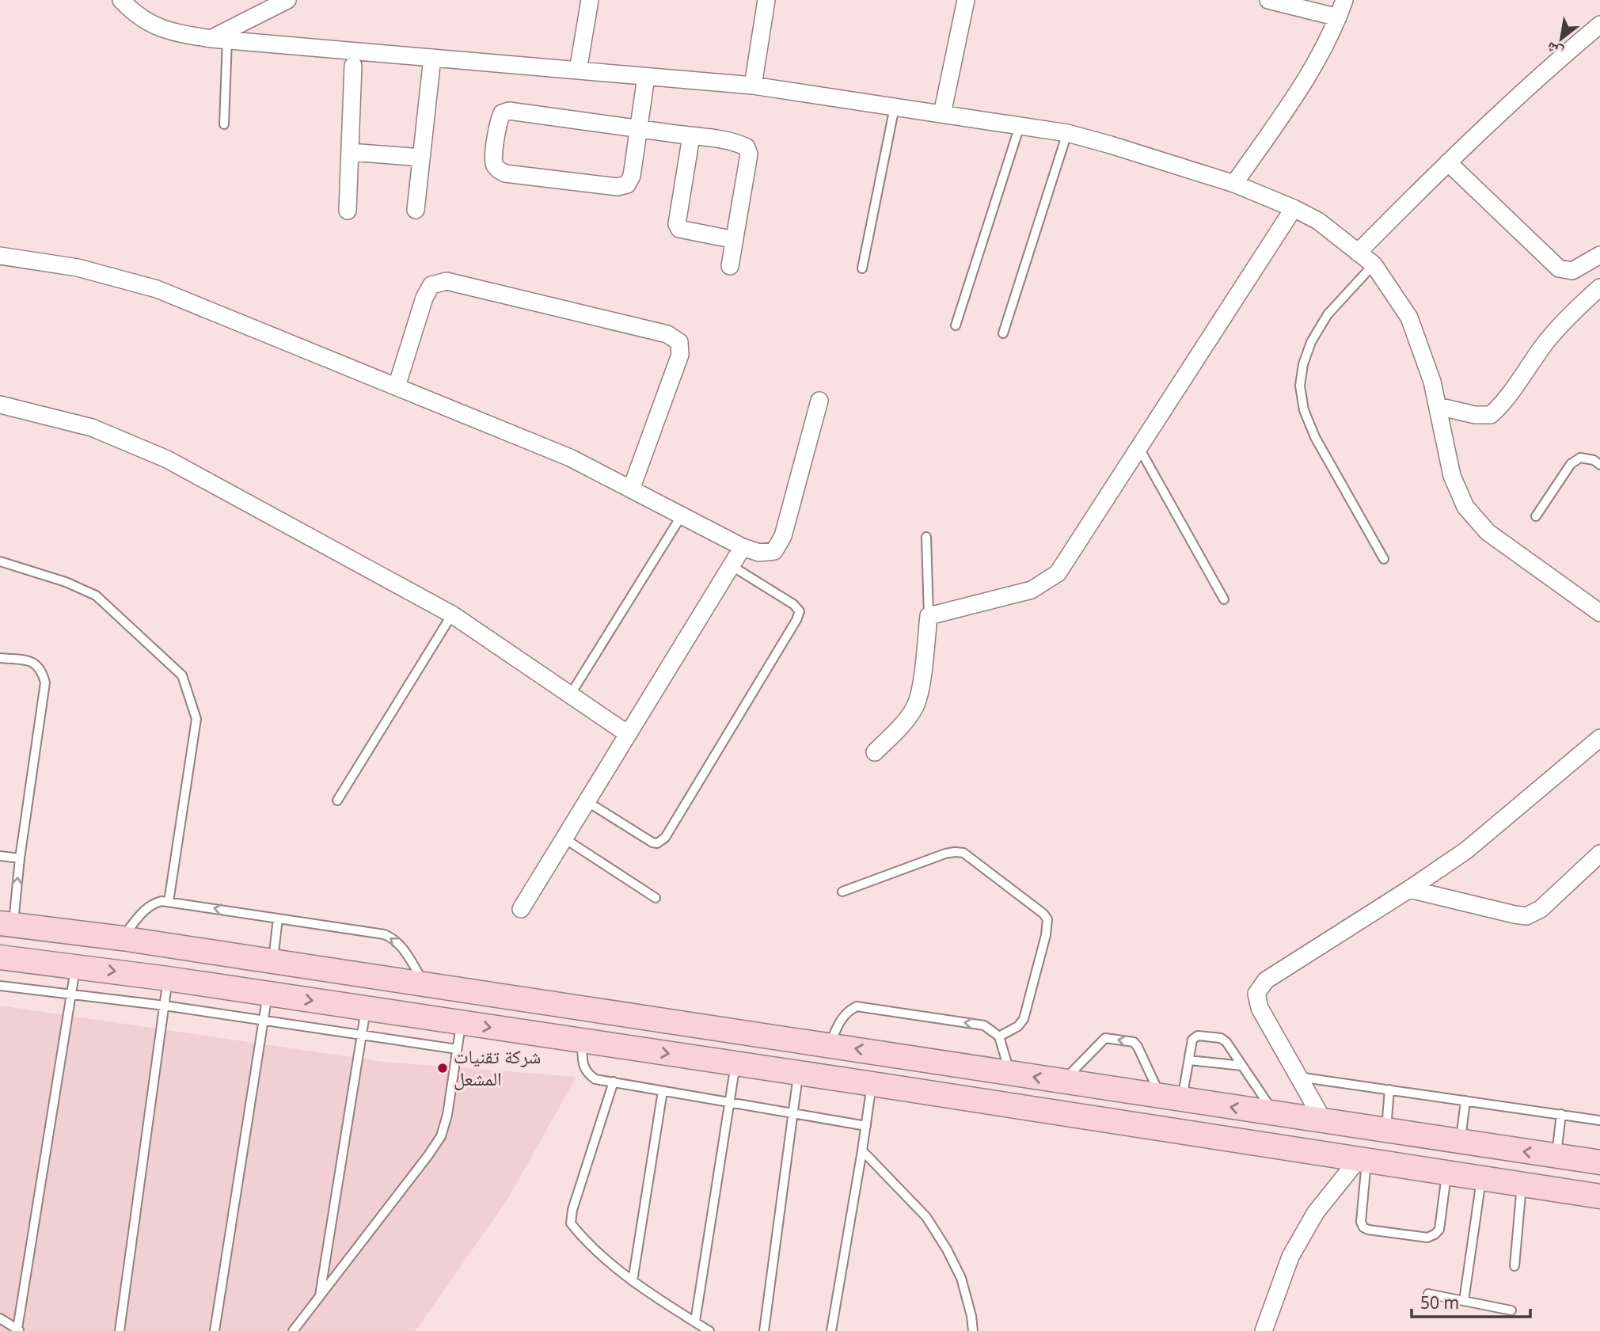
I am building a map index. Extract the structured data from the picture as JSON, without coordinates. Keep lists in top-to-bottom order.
{
  "places": ["شركة تقنيات المشعل"],
  "scale_bar": "50 m",
  "north": "bottom left"
}
